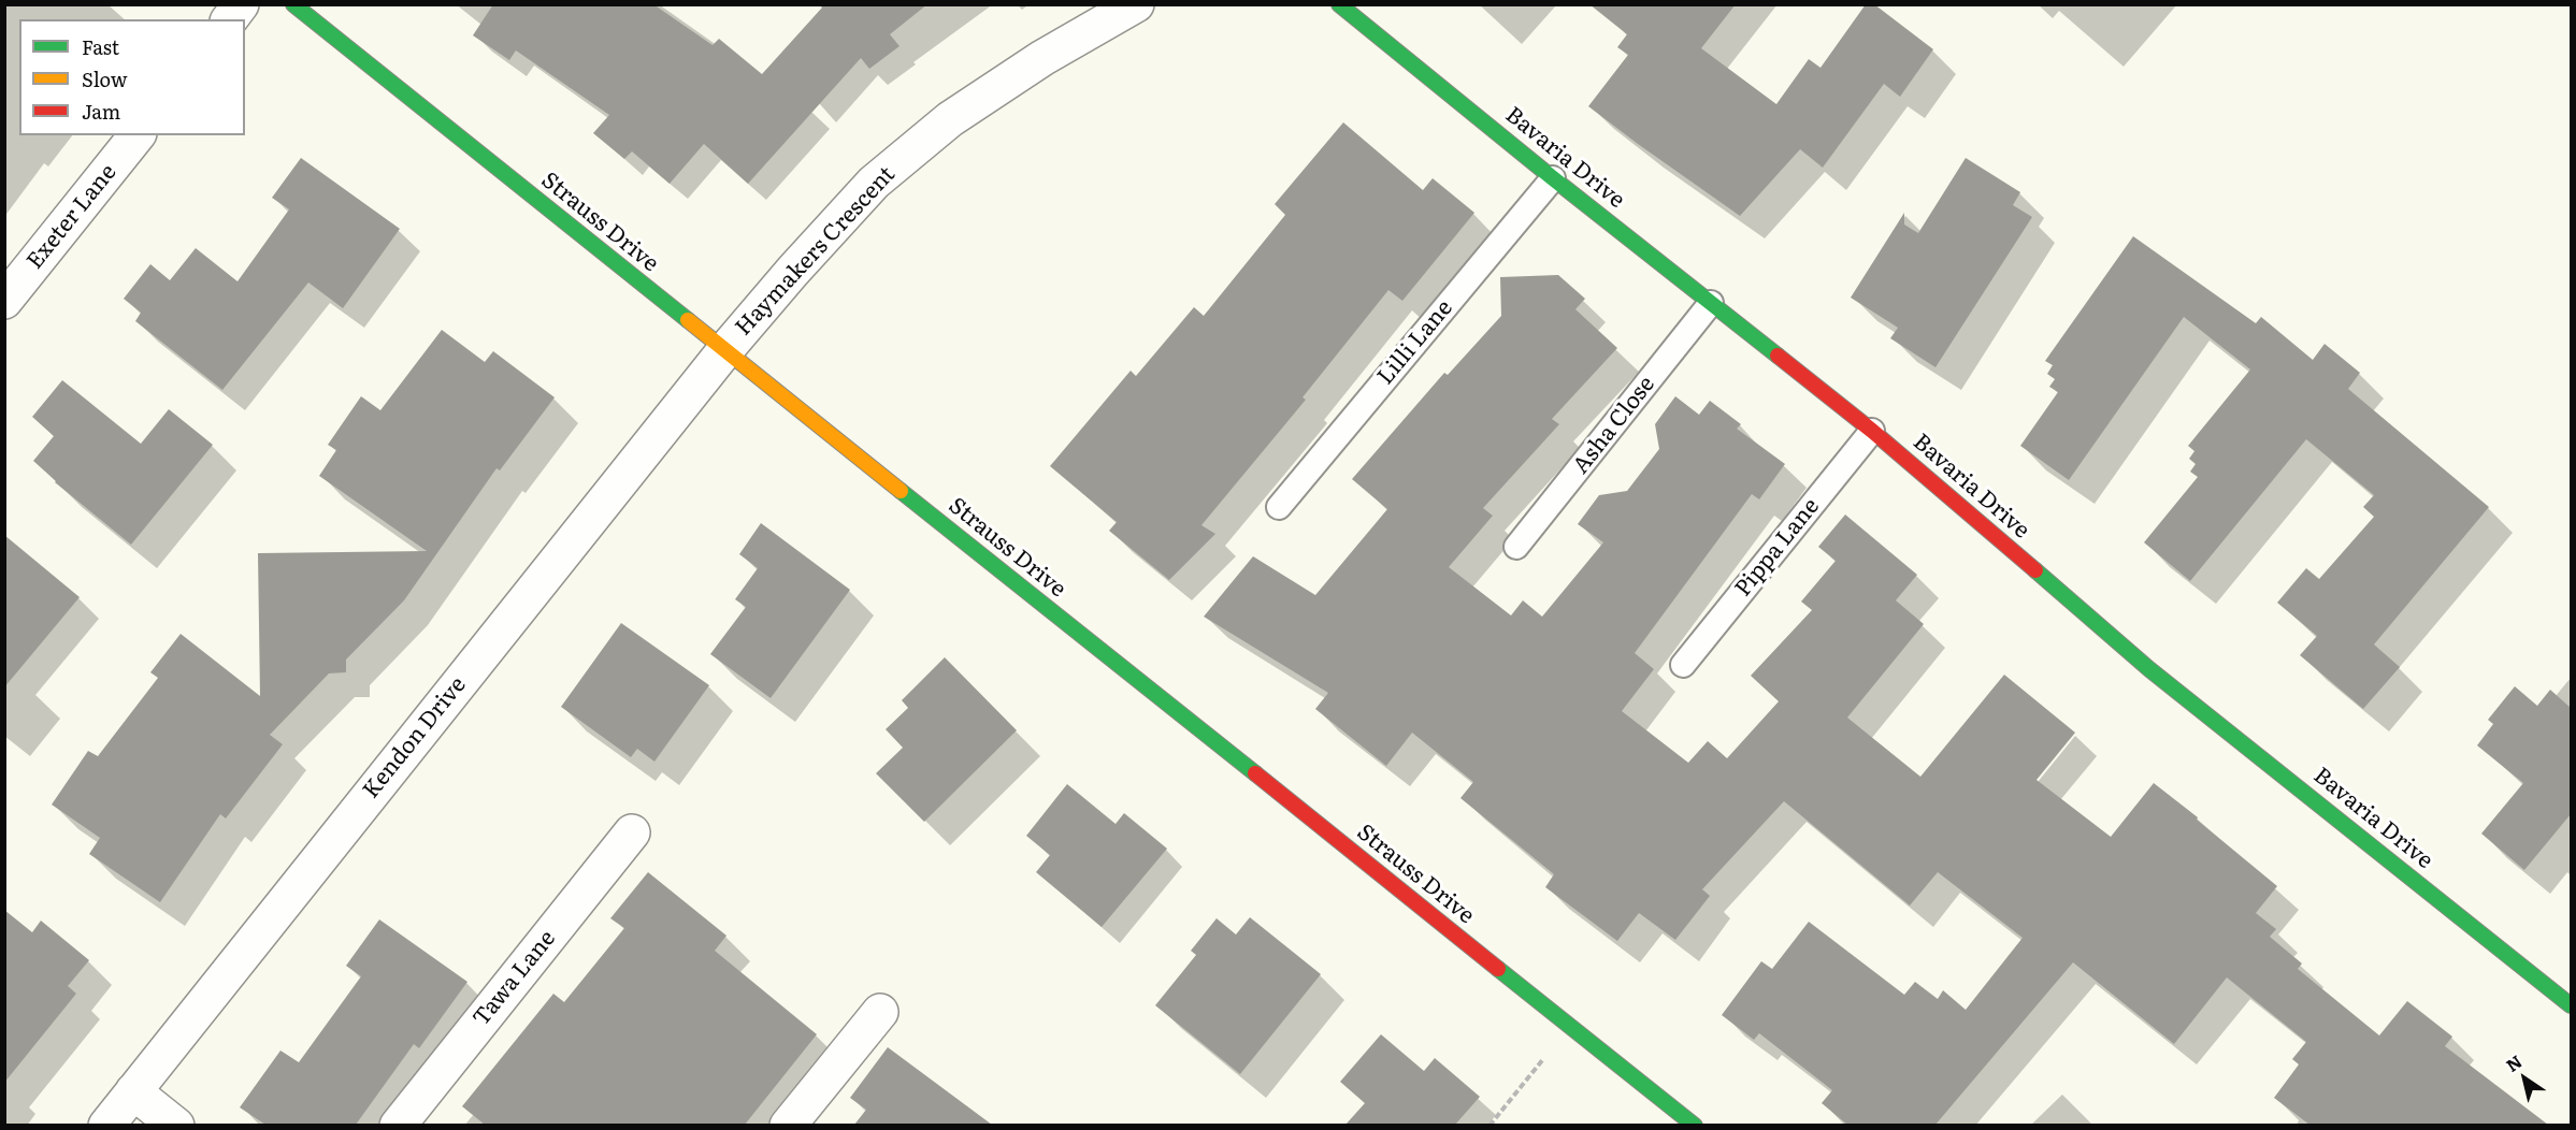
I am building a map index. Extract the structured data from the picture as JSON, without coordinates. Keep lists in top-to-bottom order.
{
  "streets": {
    "street": [
      "Bavaria Drive",
      "Exeter Lane",
      "Strauss Drive",
      "Haymakers Crescent",
      "Kendon Drive",
      "Tawa Lane"
    ],
    "lane": ["Lilli Lane", "Asha Close", "Pippa Lane"]
  },
  "crossings": [
    ["Bavaria Drive", "Lilli Lane"],
    ["Bavaria Drive", "Asha Close"],
    ["Bavaria Drive", "Pippa Lane"],
    ["Strauss Drive", "Haymakers Crescent"],
    ["Strauss Drive", "Kendon Drive"],
    ["Haymakers Crescent", "Kendon Drive"]
  ],
  "legend": ["Fast", "Slow", "Jam"],
  "north": "top left"
}
